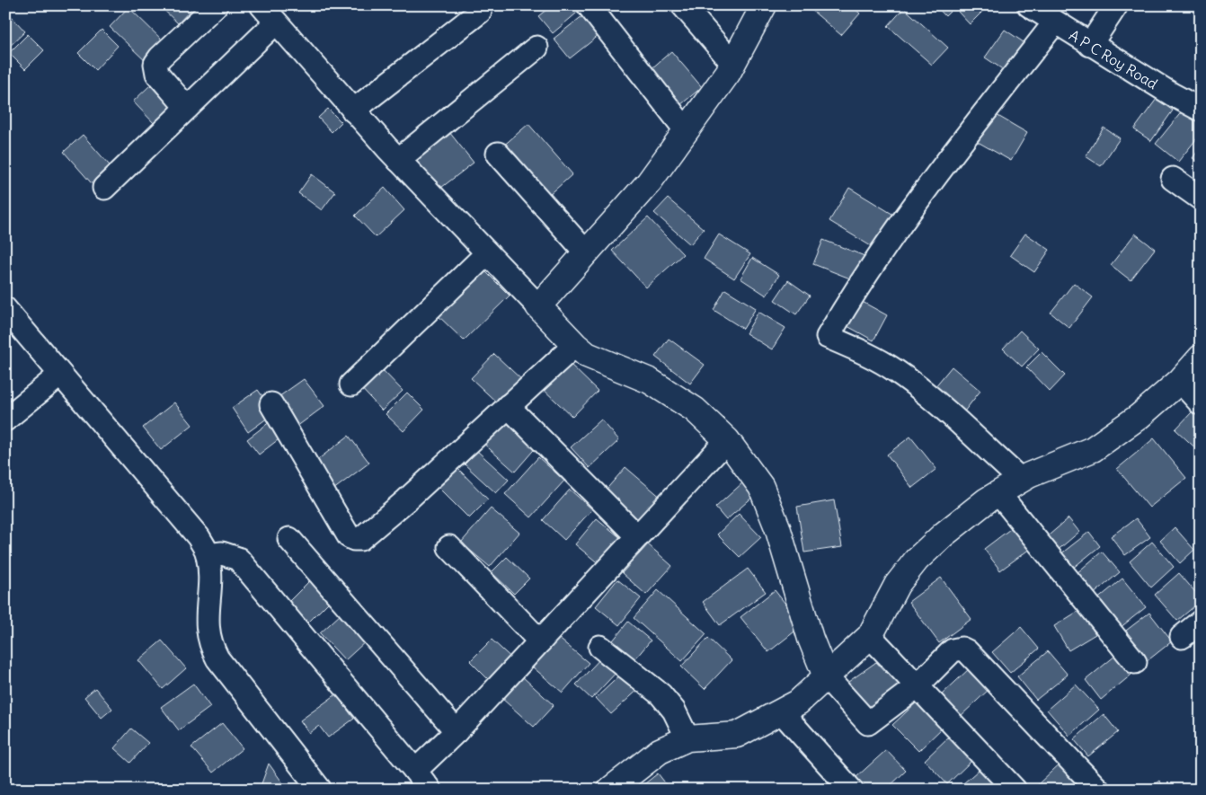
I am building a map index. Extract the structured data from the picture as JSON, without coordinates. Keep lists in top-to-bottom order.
{
  "streets": {
    "street": ["A P C Roy Road"]
  }
}
